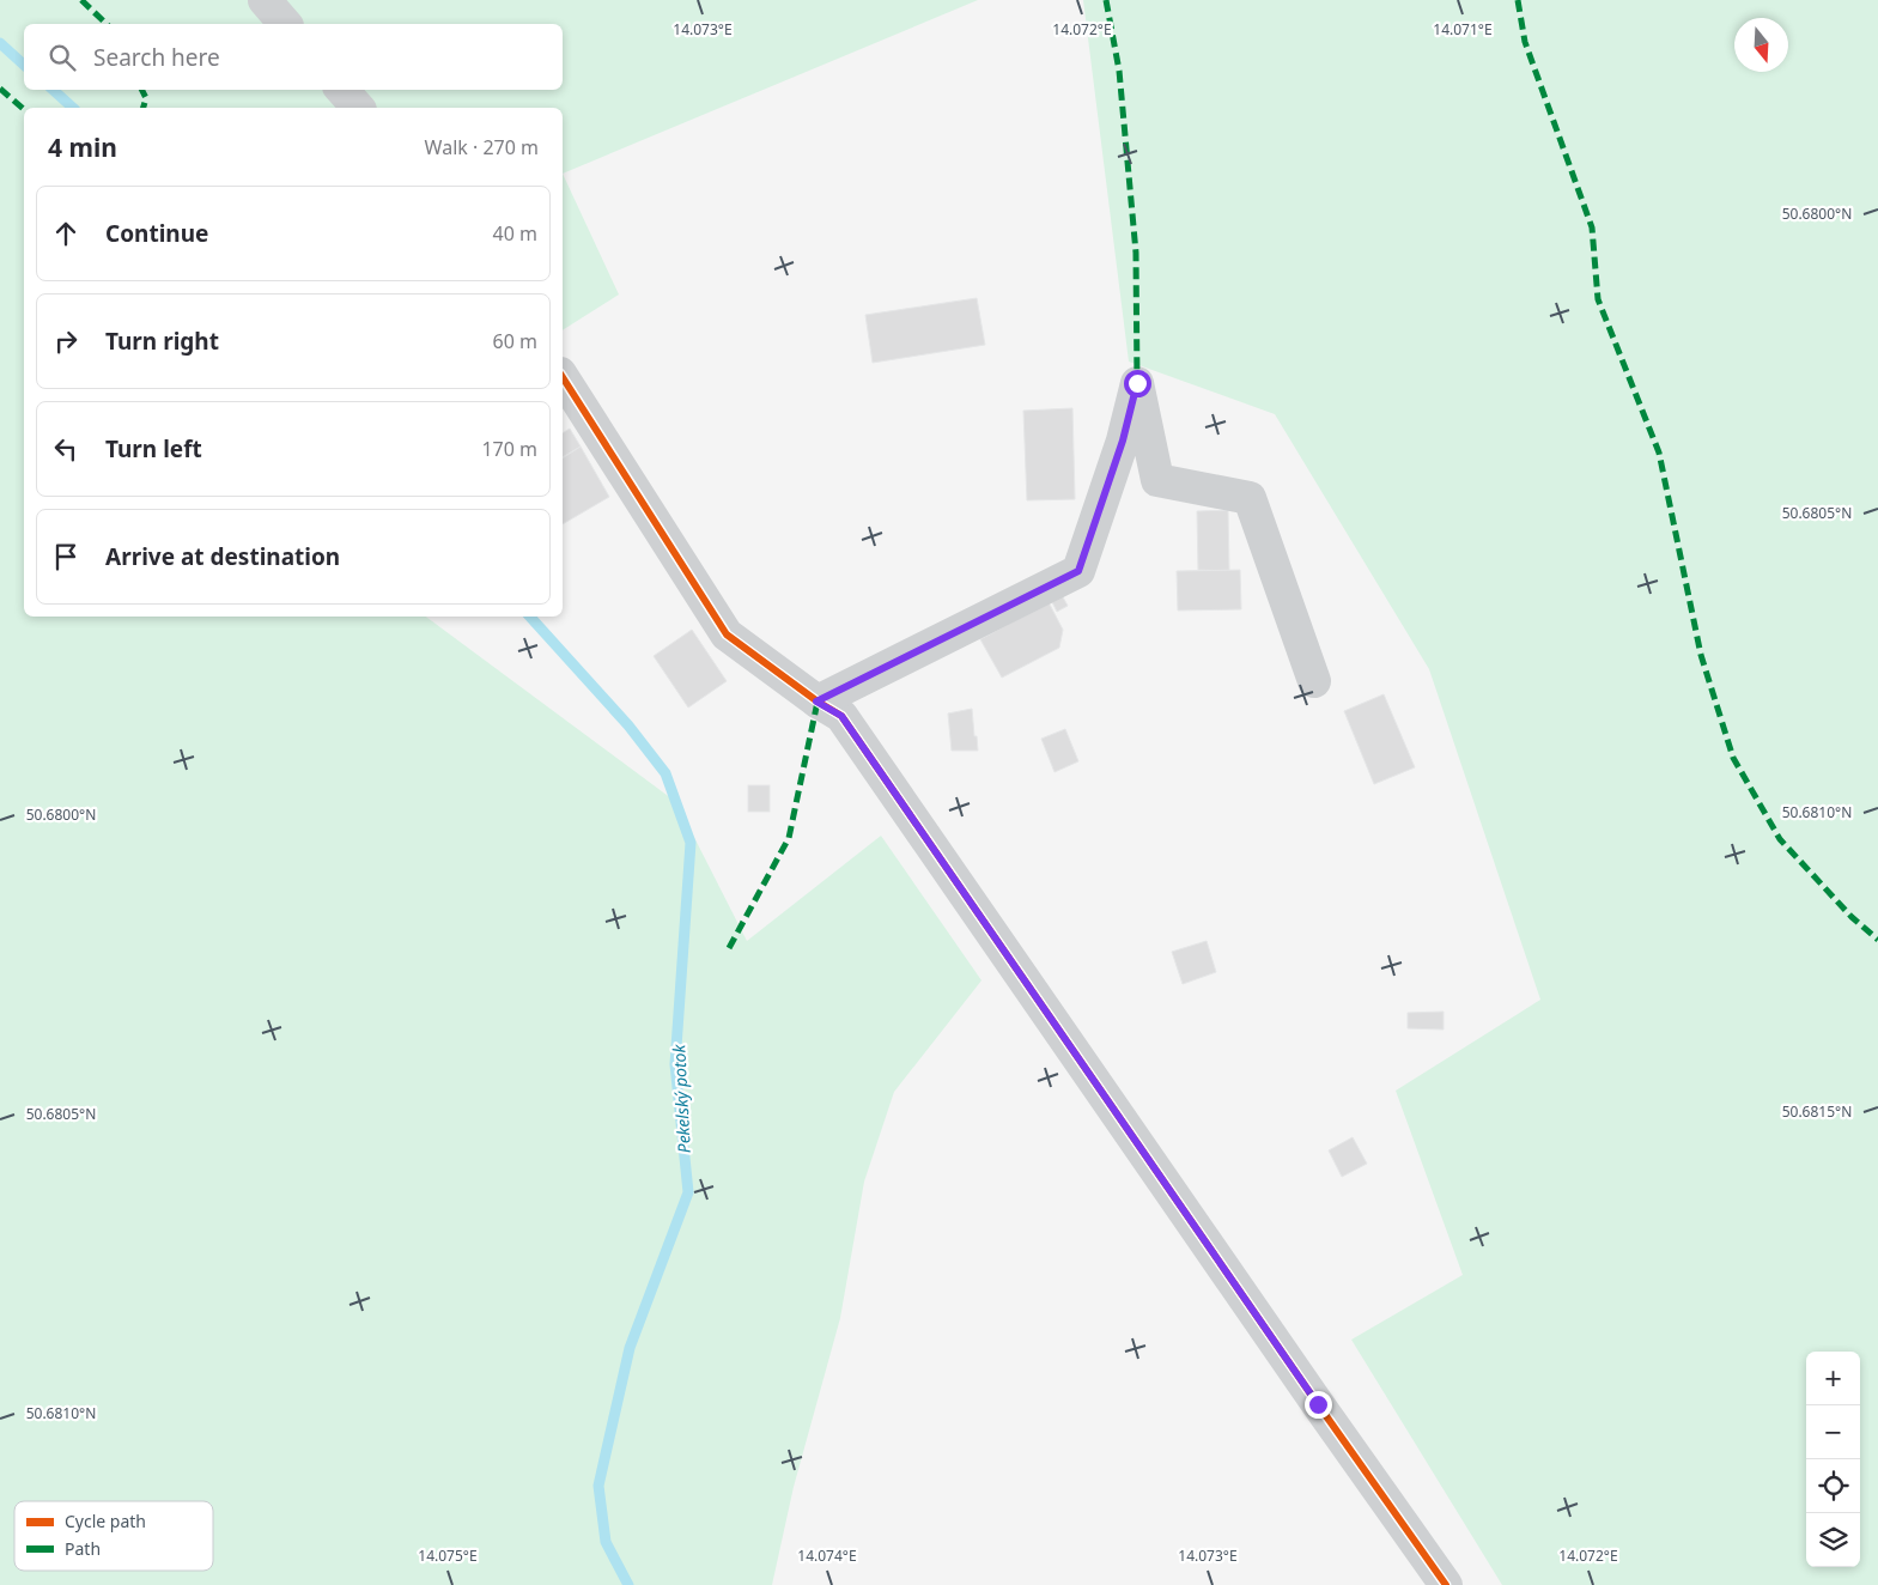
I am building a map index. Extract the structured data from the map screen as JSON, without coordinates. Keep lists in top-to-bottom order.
{
  "water": ["Pekelský potok"],
  "legend": ["Cycle path", "Path"],
  "north": "bottom",
  "page": {
    "search": "Search here",
    "heading": ["4 min", "Walk · 270 m"],
    "list": [
      ["Continue", "40 m"],
      ["Turn right", "60 m"],
      ["Turn left", "170 m"],
      "Arrive at destination"
    ],
    "map_buttons": ["+", "−"]
  },
  "coordinates": [
    "14.073°E",
    "14.072°E",
    "14.071°E",
    "50.6800°N",
    "50.6805°N",
    "50.6810°N",
    "50.6815°N",
    "14.075°E",
    "14.074°E"
  ]
}
